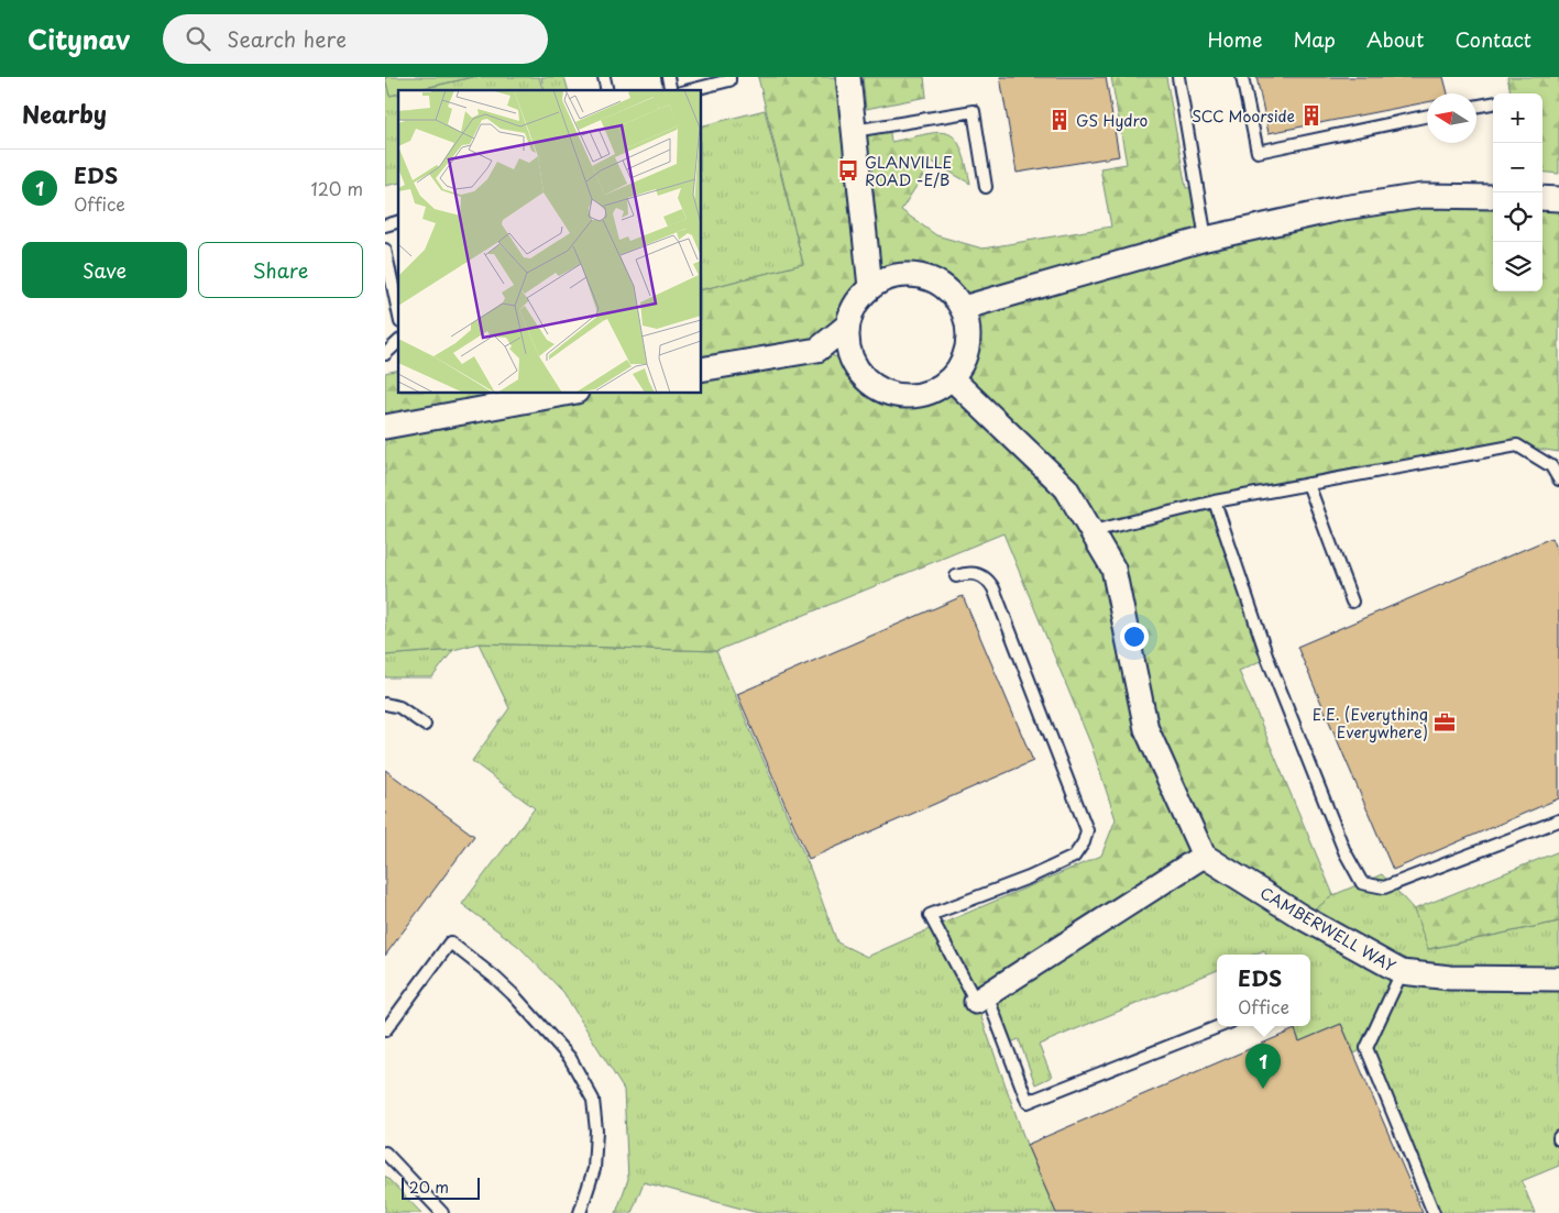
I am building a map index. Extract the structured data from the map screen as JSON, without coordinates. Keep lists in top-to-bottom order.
{
  "streets": {
    "street": ["CAMBERWELL WAY"]
  },
  "places": {
    "building": ["SCC Moorside", "GS Hydro"],
    "bus stop": ["GLANVILLE ROAD -E/B"],
    "office": ["E.E. (Everything Everywhere)"]
  },
  "scale_bar": "20 m",
  "north": "left",
  "page": {
    "header": "Citynav",
    "search": "Search here",
    "nav": [
      "Home",
      "Map",
      "About",
      "Contact"
    ],
    "heading": "Nearby",
    "map_buttons": ["+", "−"],
    "list": [
      {
        "mark": "1",
        "name": "EDS",
        "note": "Office",
        "value": "120 m"
      }
    ],
    "buttons": ["Save", "Share"],
    "popup": ["EDS", "Office"],
    "pins": "1",
    "scale": "20 m"
  }
}
